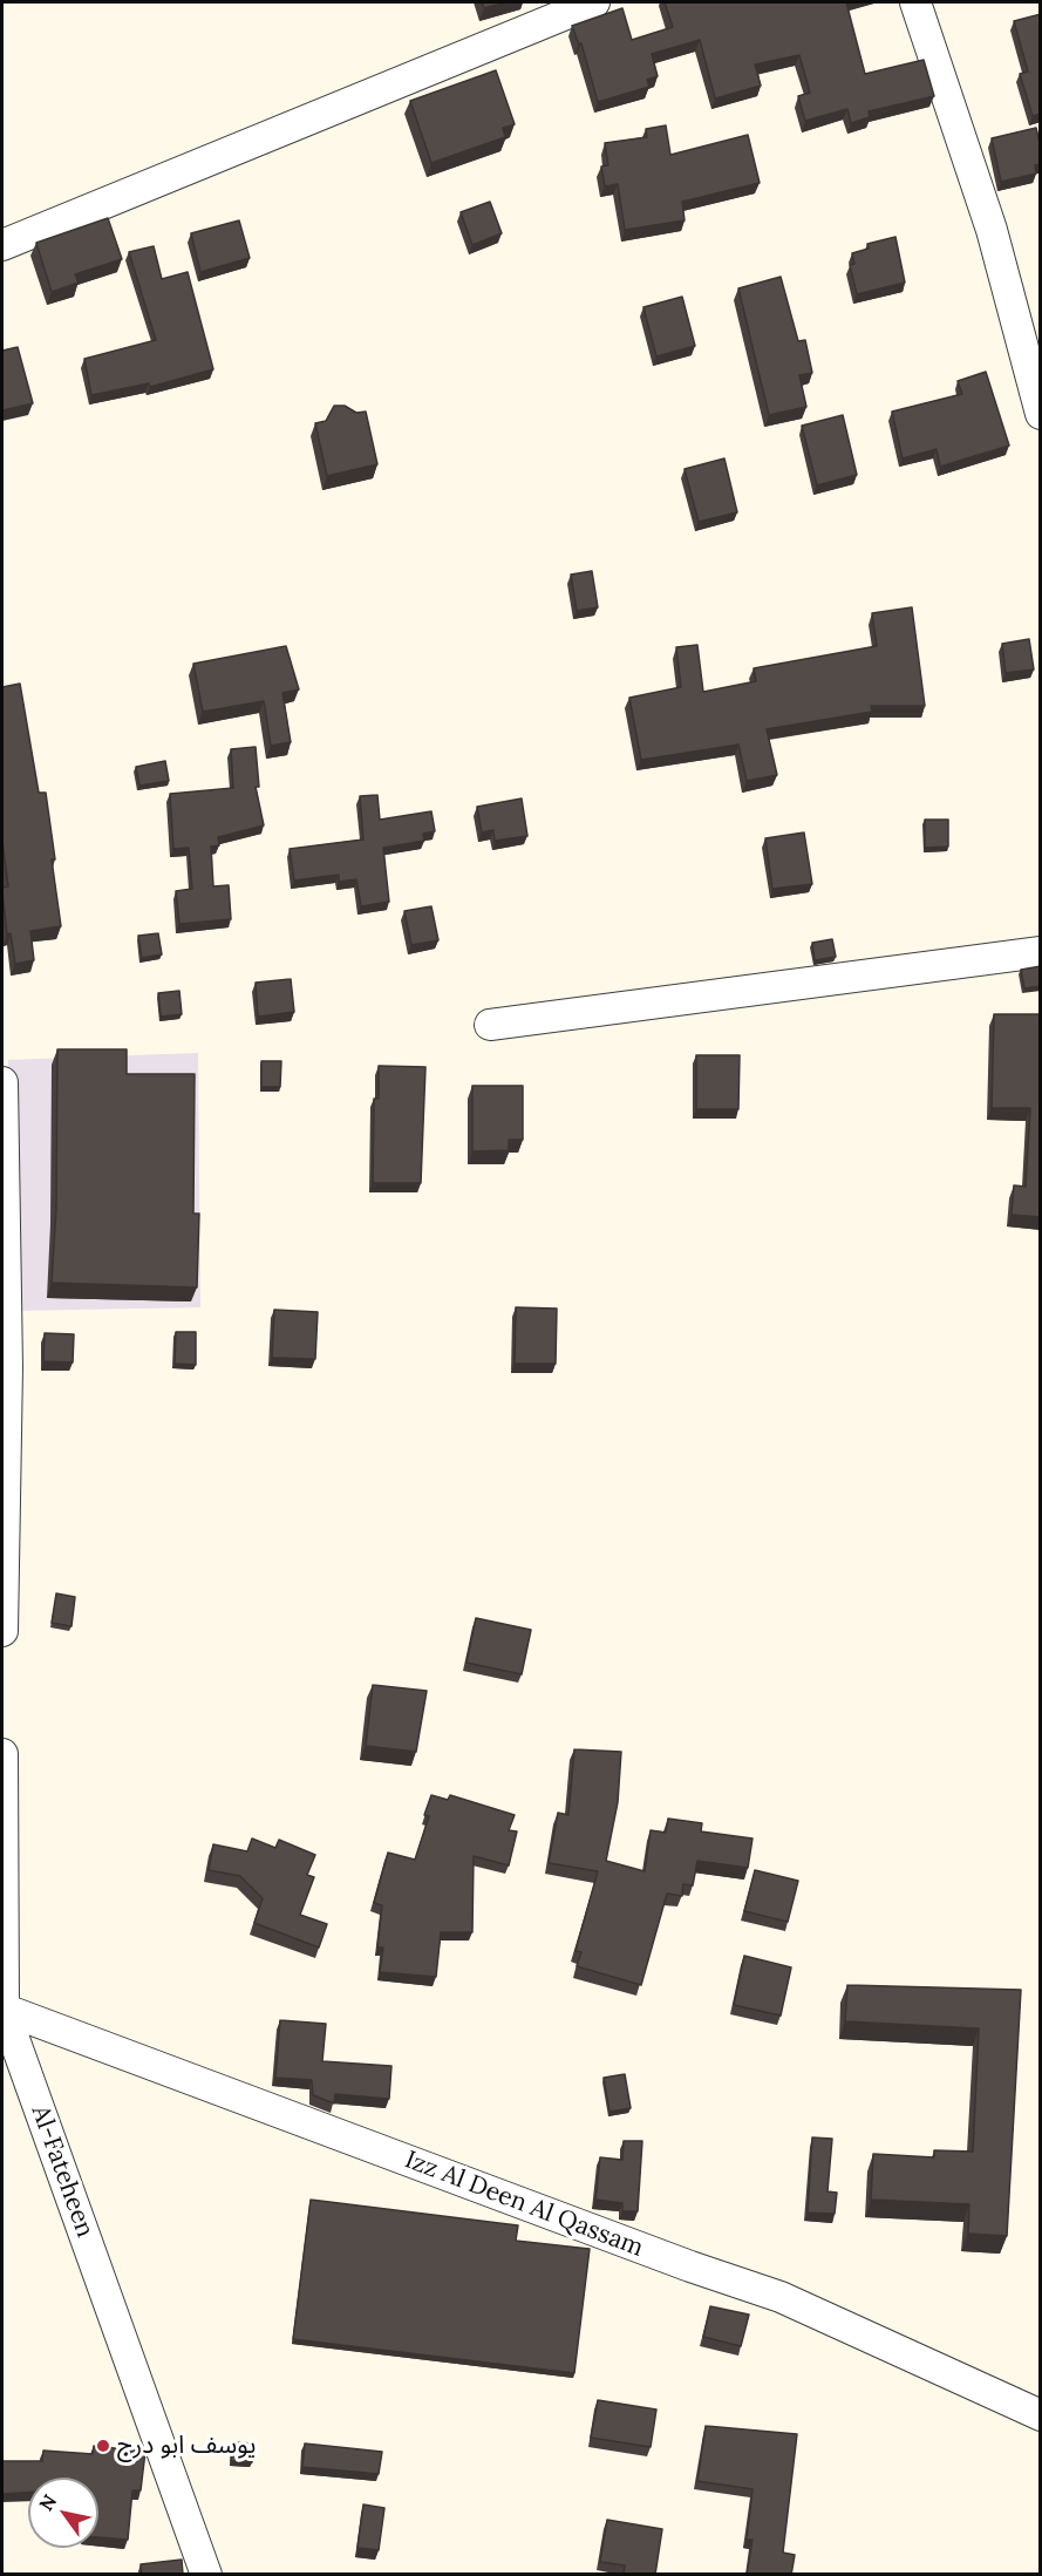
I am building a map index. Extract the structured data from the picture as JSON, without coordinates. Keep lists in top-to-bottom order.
{
  "streets": {
    "street": ["Al-Fateheen", "Izz Al Deen Al Qassam"]
  },
  "crossings": [
    ["Al-Fateheen", "Izz Al Deen Al Qassam"]
  ],
  "places": ["يوسف ابو درج"],
  "north": "top left"
}
